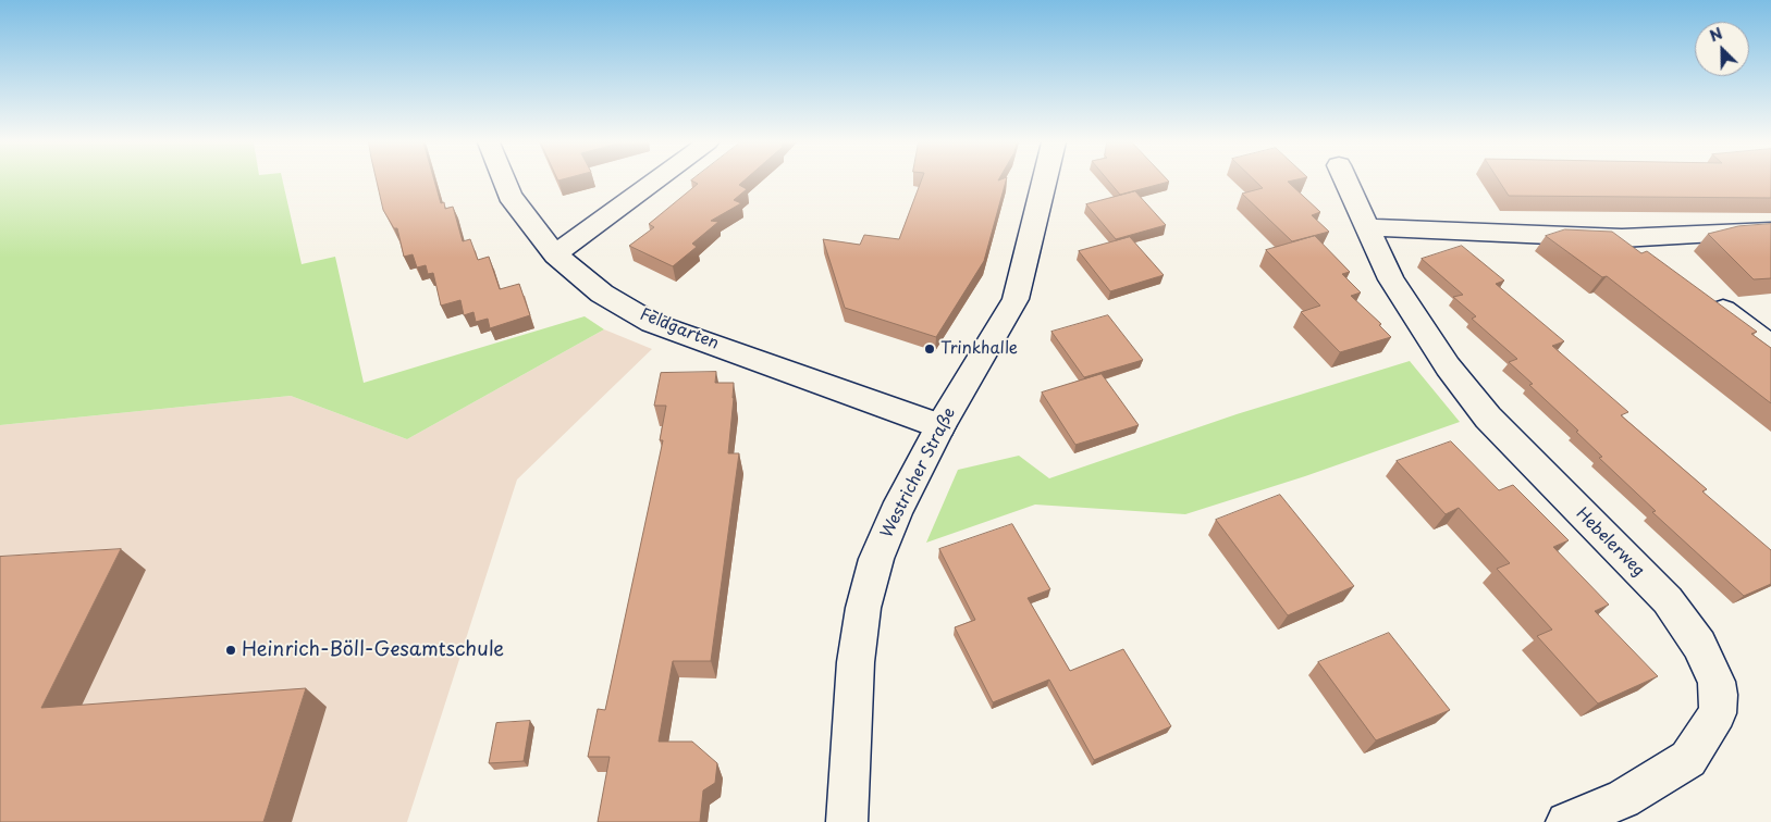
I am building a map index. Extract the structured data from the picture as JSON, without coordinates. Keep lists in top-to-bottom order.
{
  "streets": {
    "street": ["Feldgarten", "Westricher Straße", "Hebelerweg"]
  },
  "crossings": [
    ["Feldgarten", "Westricher Straße"]
  ],
  "places": ["Trinkhalle", "Heinrich-Böll-Gesamtschule"],
  "north": "top left"
}
